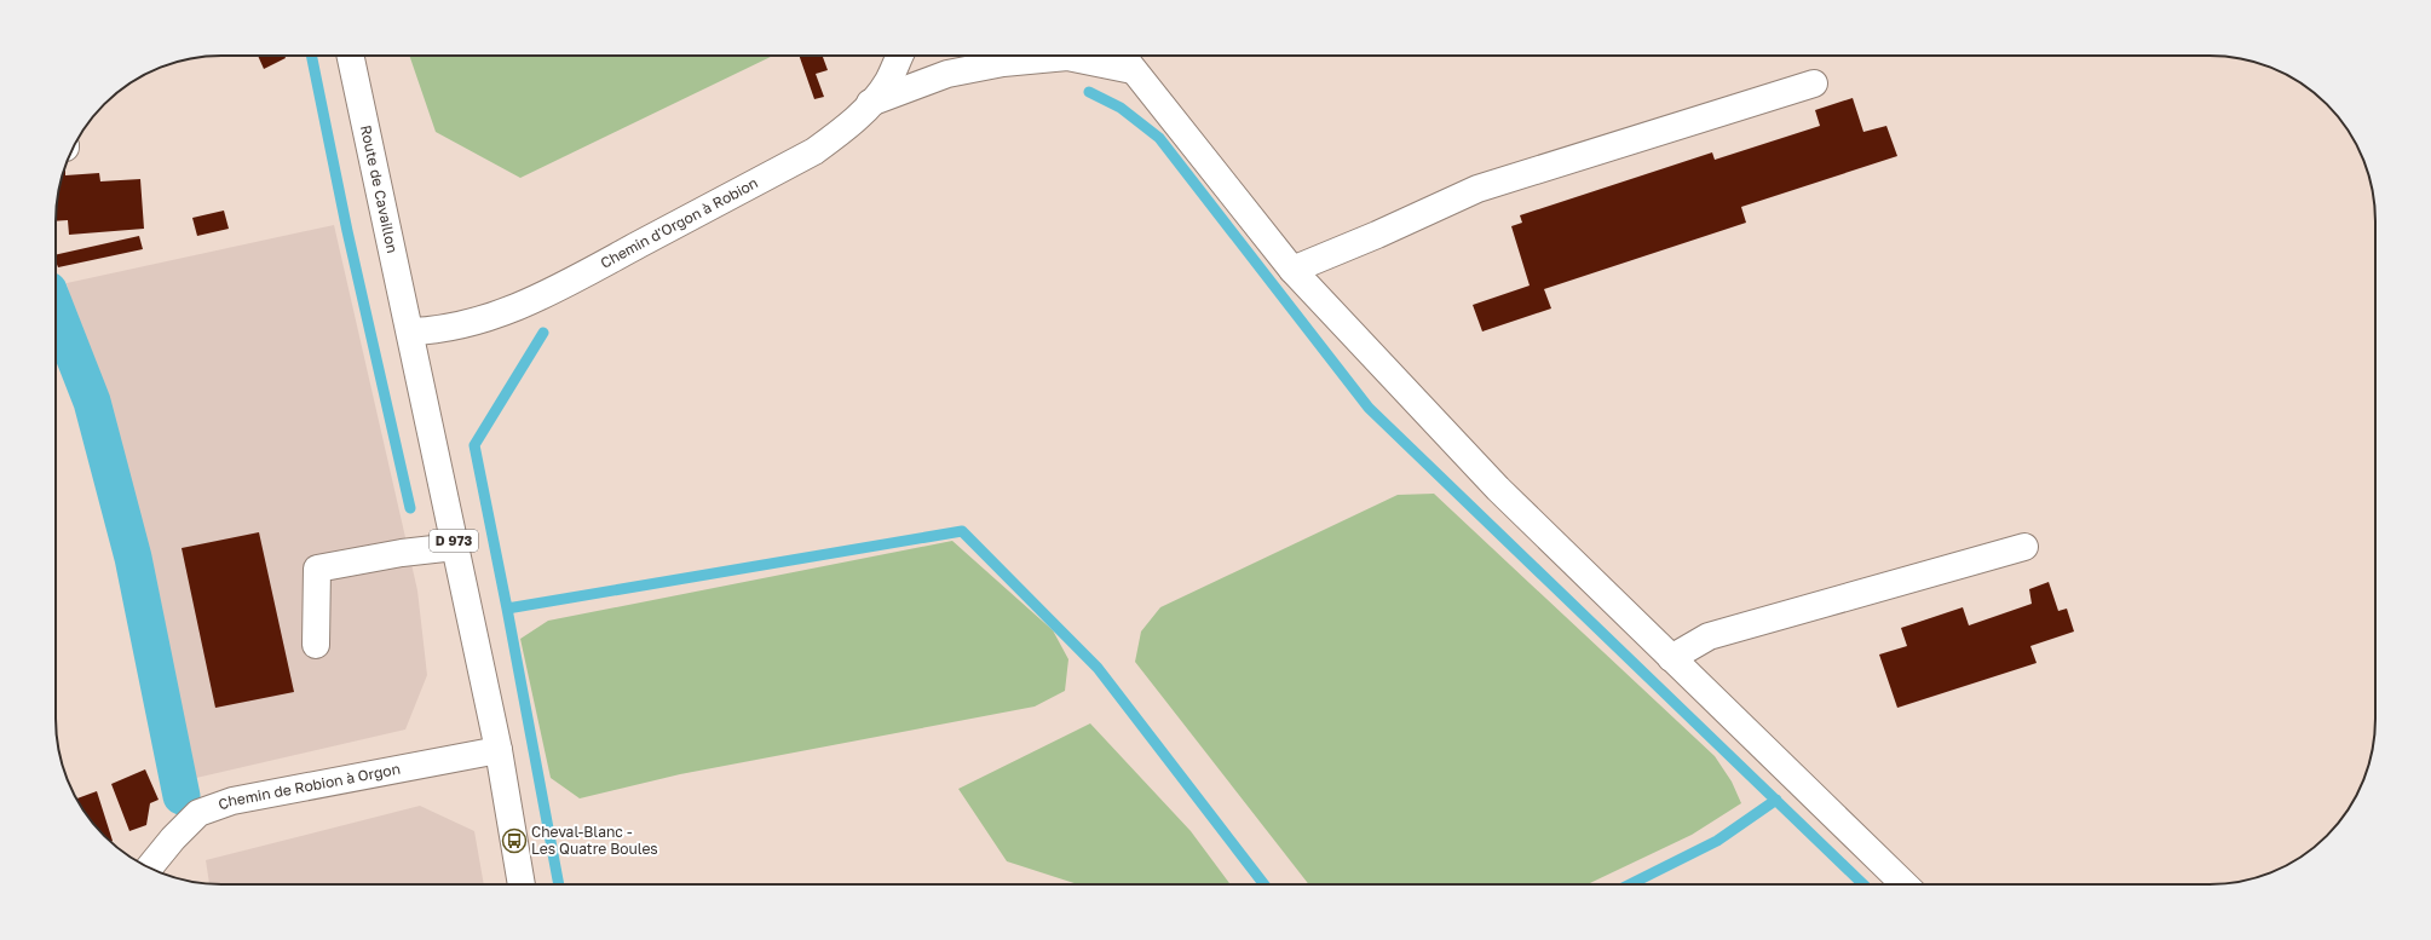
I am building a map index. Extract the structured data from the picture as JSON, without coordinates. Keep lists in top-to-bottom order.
{
  "streets": {
    "street": [
      "Route de Cavaillon",
      "Chemin d'Orgon à Robion",
      "D 973",
      "Chemin de Robion à Orgon"
    ]
  },
  "crossings": [
    ["Route de Cavaillon", "Chemin d'Orgon à Robion"],
    ["Route de Cavaillon", "D 973"],
    ["Chemin d'Orgon à Robion", "D 973"],
    ["D 973", "Chemin de Robion à Orgon"]
  ],
  "places": {
    "bus stop": ["Cheval-Blanc - Les Quatre Boules"]
  }
}
